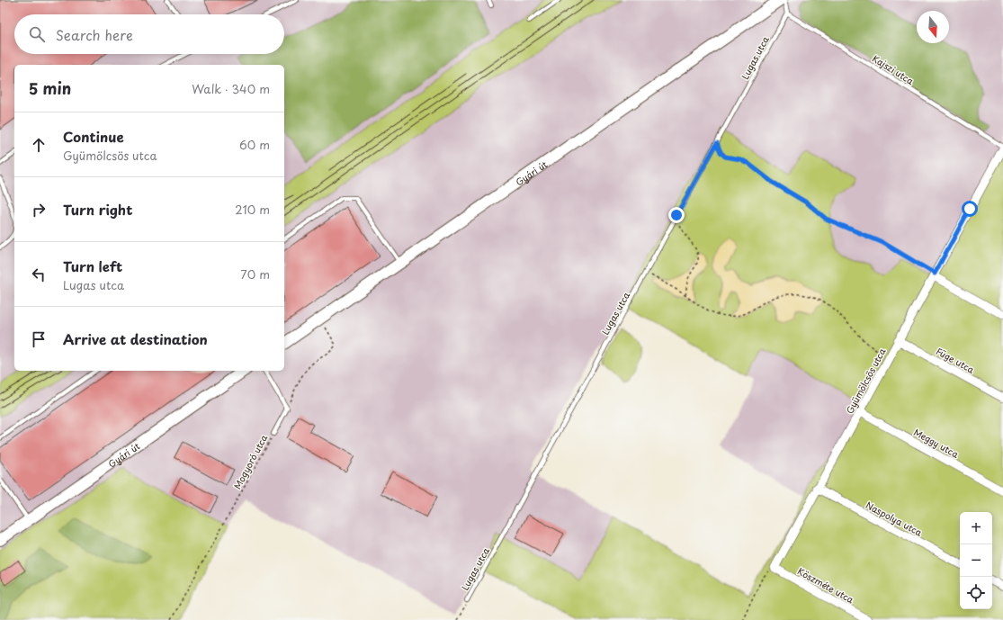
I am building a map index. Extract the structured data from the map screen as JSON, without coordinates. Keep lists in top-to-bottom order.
{
  "streets": {
    "street": [
      "Gyári út",
      "Füge utca",
      "Gyümölcsös utca",
      "Meggy utca",
      "Naspolya utca",
      "Köszméte utca"
    ],
    "lane": ["Lugas utca", "Kajszi utca", "Mogyoró utca"]
  },
  "crossings": [
    ["Lugas utca", "Kajszi utca"],
    ["Kajszi utca", "Gyümölcsös utca"],
    ["Füge utca", "Gyümölcsös utca"],
    ["Gyümölcsös utca", "Meggy utca"],
    ["Gyümölcsös utca", "Naspolya utca"],
    ["Gyümölcsös utca", "Köszméte utca"]
  ],
  "north": "bottom",
  "page": {
    "search": "Search here",
    "heading": ["5 min", "Walk · 340 m"],
    "list": [
      ["Continue", "Gyümölcsös utca", "60 m"],
      ["Turn right", "210 m"],
      ["Turn left", "Lugas utca", "70 m"],
      "Arrive at destination"
    ],
    "map_buttons": ["+", "−"]
  }
}
